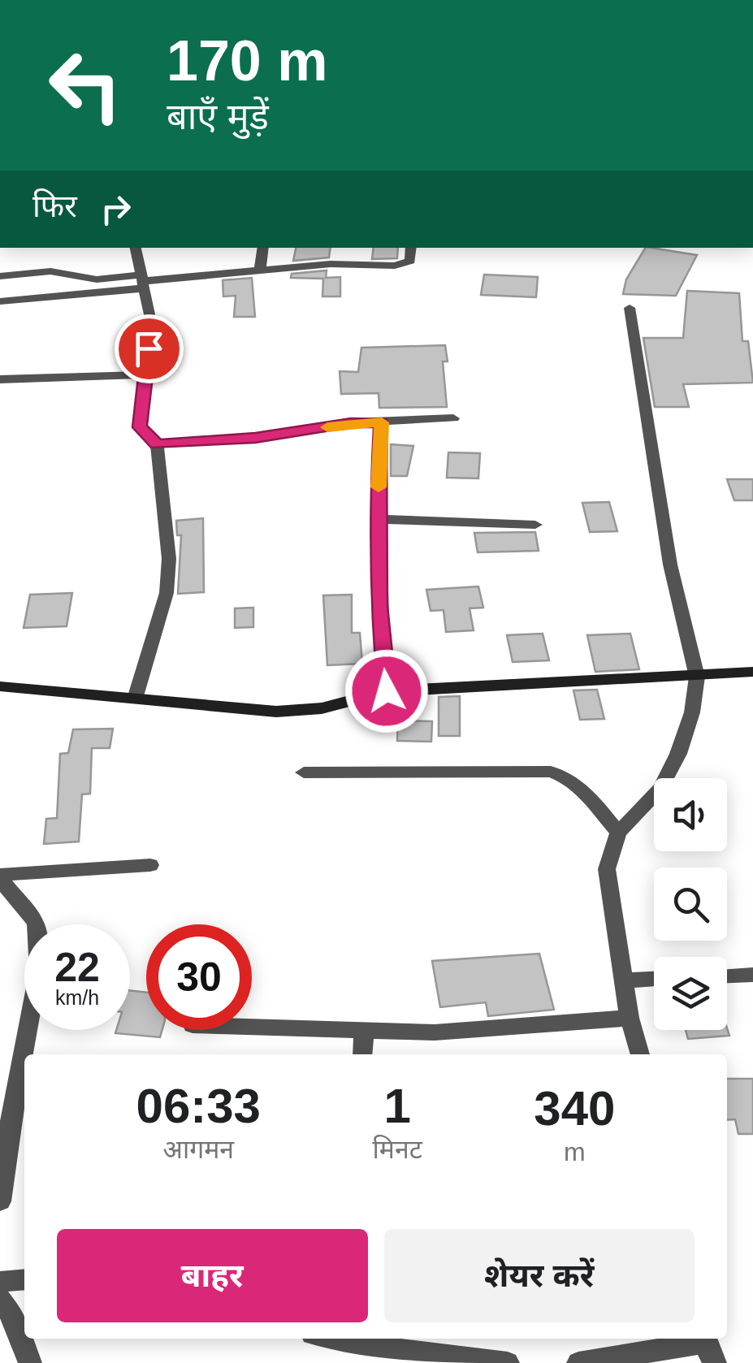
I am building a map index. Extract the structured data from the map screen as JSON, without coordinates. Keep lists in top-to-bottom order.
{
  "page": {
    "turn": ["170 m", "बाएँ मुड़ें"],
    "then": "फिर",
    "speed": "22 km/h",
    "limit": "30",
    "eta": [
      "06:33",
      "आगमन",
      "1",
      "मिनट",
      "340",
      "m"
    ],
    "buttons": ["बाहर", "शेयर करें"]
  }
}
